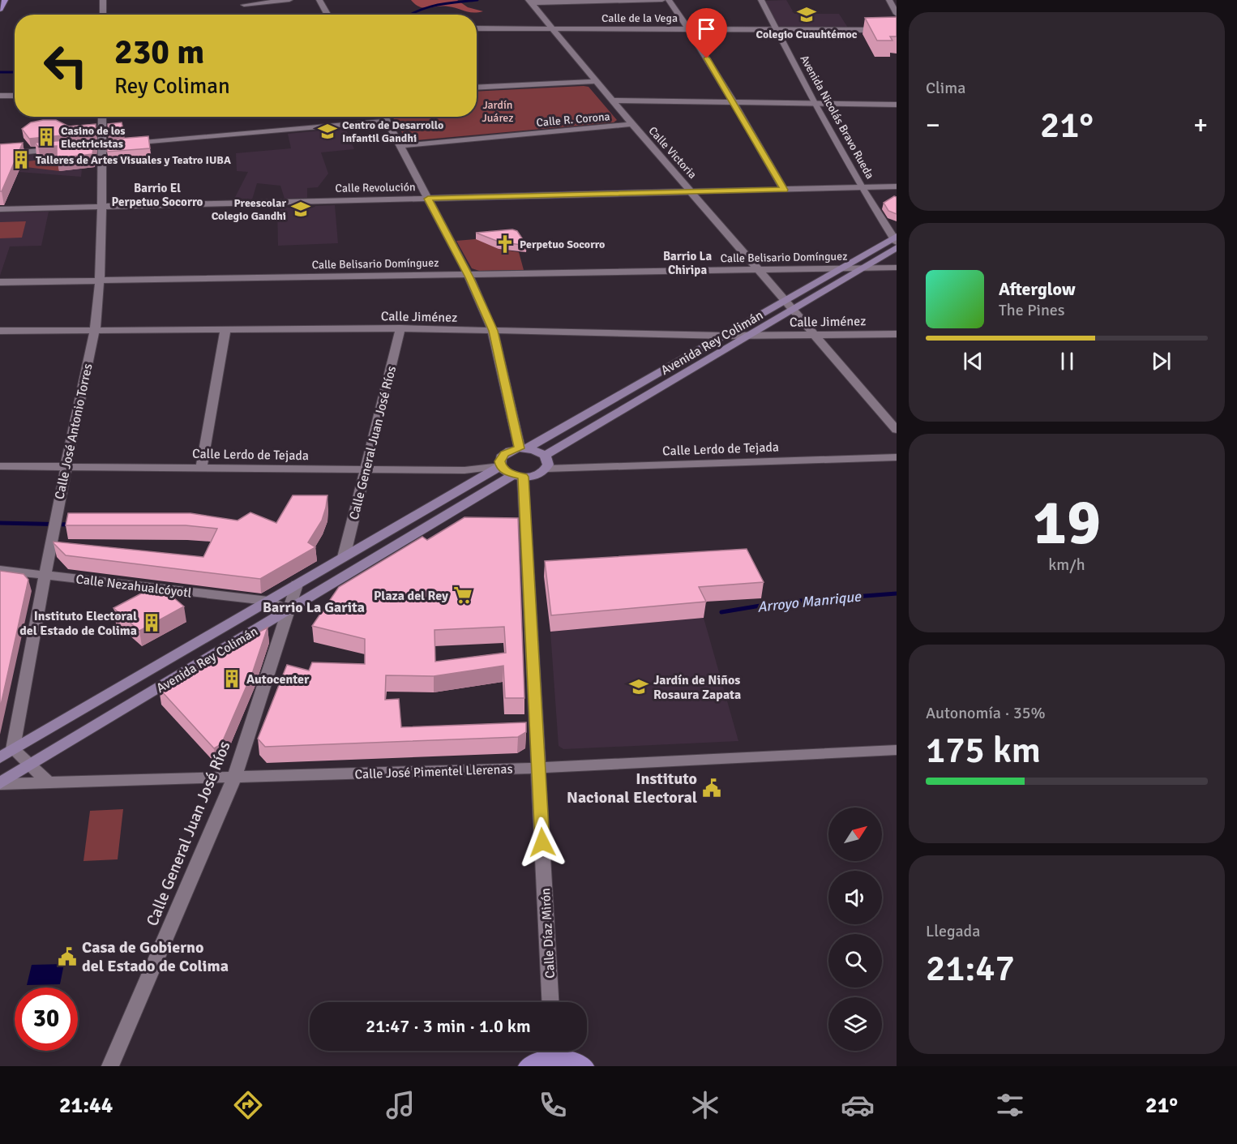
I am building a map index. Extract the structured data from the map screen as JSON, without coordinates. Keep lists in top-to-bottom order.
{
  "streets": {
    "main road": ["Avenida Rey Colimán"],
    "street": [
      "Calle de la Vega",
      "Avenida Nicolás Bravo Rueda",
      "Calle R. Corona",
      "Calle Victoria",
      "Calle Revolución",
      "Calle Belisario Domínguez",
      "Calle Jiménez",
      "Calle José Antonio Torres",
      "Calle General Juan José Ríos",
      "Calle Lerdo de Tejada",
      "Calle Nezahualcóyotl",
      "Calle José Pimentel Llerenas",
      "Calle Díaz Mirón"
    ]
  },
  "crossings": [
    ["Calle de la Vega", "Avenida Nicolás Bravo Rueda"],
    ["Calle de la Vega", "Calle Victoria"],
    ["Avenida Nicolás Bravo Rueda", "Calle Revolución"],
    ["Avenida Nicolás Bravo Rueda", "Avenida Rey Colimán"],
    ["Calle R. Corona", "Calle Victoria"],
    ["Calle Victoria", "Calle Revolución"],
    ["Calle Victoria", "Calle Belisario Domínguez"],
    ["Calle Victoria", "Calle Jiménez"],
    ["Calle Victoria", "Avenida Rey Colimán"],
    ["Calle Revolución", "Calle José Antonio Torres"],
    ["Calle Belisario Domínguez", "Avenida Rey Colimán"],
    ["Calle Belisario Domínguez", "Calle José Antonio Torres"],
    ["Calle Jiménez", "Avenida Rey Colimán"],
    ["Calle Jiménez", "Calle José Antonio Torres"],
    ["Calle Jiménez", "Calle General Juan José Ríos"],
    ["Avenida Rey Colimán", "Calle José Antonio Torres"],
    ["Avenida Rey Colimán", "Calle General Juan José Ríos"],
    ["Avenida Rey Colimán", "Calle Lerdo de Tejada"],
    ["Avenida Rey Colimán", "Calle Nezahualcóyotl"],
    ["Avenida Rey Colimán", "Calle José Pimentel Llerenas"],
    ["Avenida Rey Colimán", "Calle Díaz Mirón"],
    ["Calle José Antonio Torres", "Calle Lerdo de Tejada"],
    ["Calle José Antonio Torres", "Calle Nezahualcóyotl"],
    ["Calle General Juan José Ríos", "Calle Lerdo de Tejada"],
    ["Calle General Juan José Ríos", "Calle Nezahualcóyotl"],
    ["Calle General Juan José Ríos", "Calle José Pimentel Llerenas"],
    ["Calle José Pimentel Llerenas", "Calle Díaz Mirón"]
  ],
  "districts": ["Barrio El Perpetuo Socorro", "Barrio La Chiripa", "Barrio La Garita"],
  "water": ["Arroyo Manrique"],
  "parks": ["Jardín Juárez"],
  "places": {
    "school or university": [
      "Colegio Cuauhtémoc",
      "Centro de Desarrollo Infantil Gandhi",
      "Preescolar Colegio Gandhi",
      "Jardín de Niños Rosaura Zapata"
    ],
    "building": [
      "Casino de los Electricistas",
      "Talleres de Artes Visuales y Teatro IUBA",
      "Instituto Electoral del Estado de Colima",
      "Autocenter"
    ],
    "church": ["Perpetuo Socorro"],
    "supermarket": ["Plaza del Rey"],
    "public building": ["Instituto Nacional Electoral", "Casa de Gobierno del Estado de Colima"]
  },
  "north": "top right",
  "page": {
    "tile": [
      "Clima",
      ["19", "km/h"],
      ["Autonomía · 35%", "175 km"],
      ["Llegada", "21:47"]
    ],
    "turn": ["230 m", "Rey Coliman"],
    "heat": ["−", "21°", "+"],
    "song": ["Afterglow", "The Pines"],
    "limit": "30",
    "trip": "21:47 · 3 min · 1.0 km",
    "tabs": ["21:44", "21°"]
  }
}
